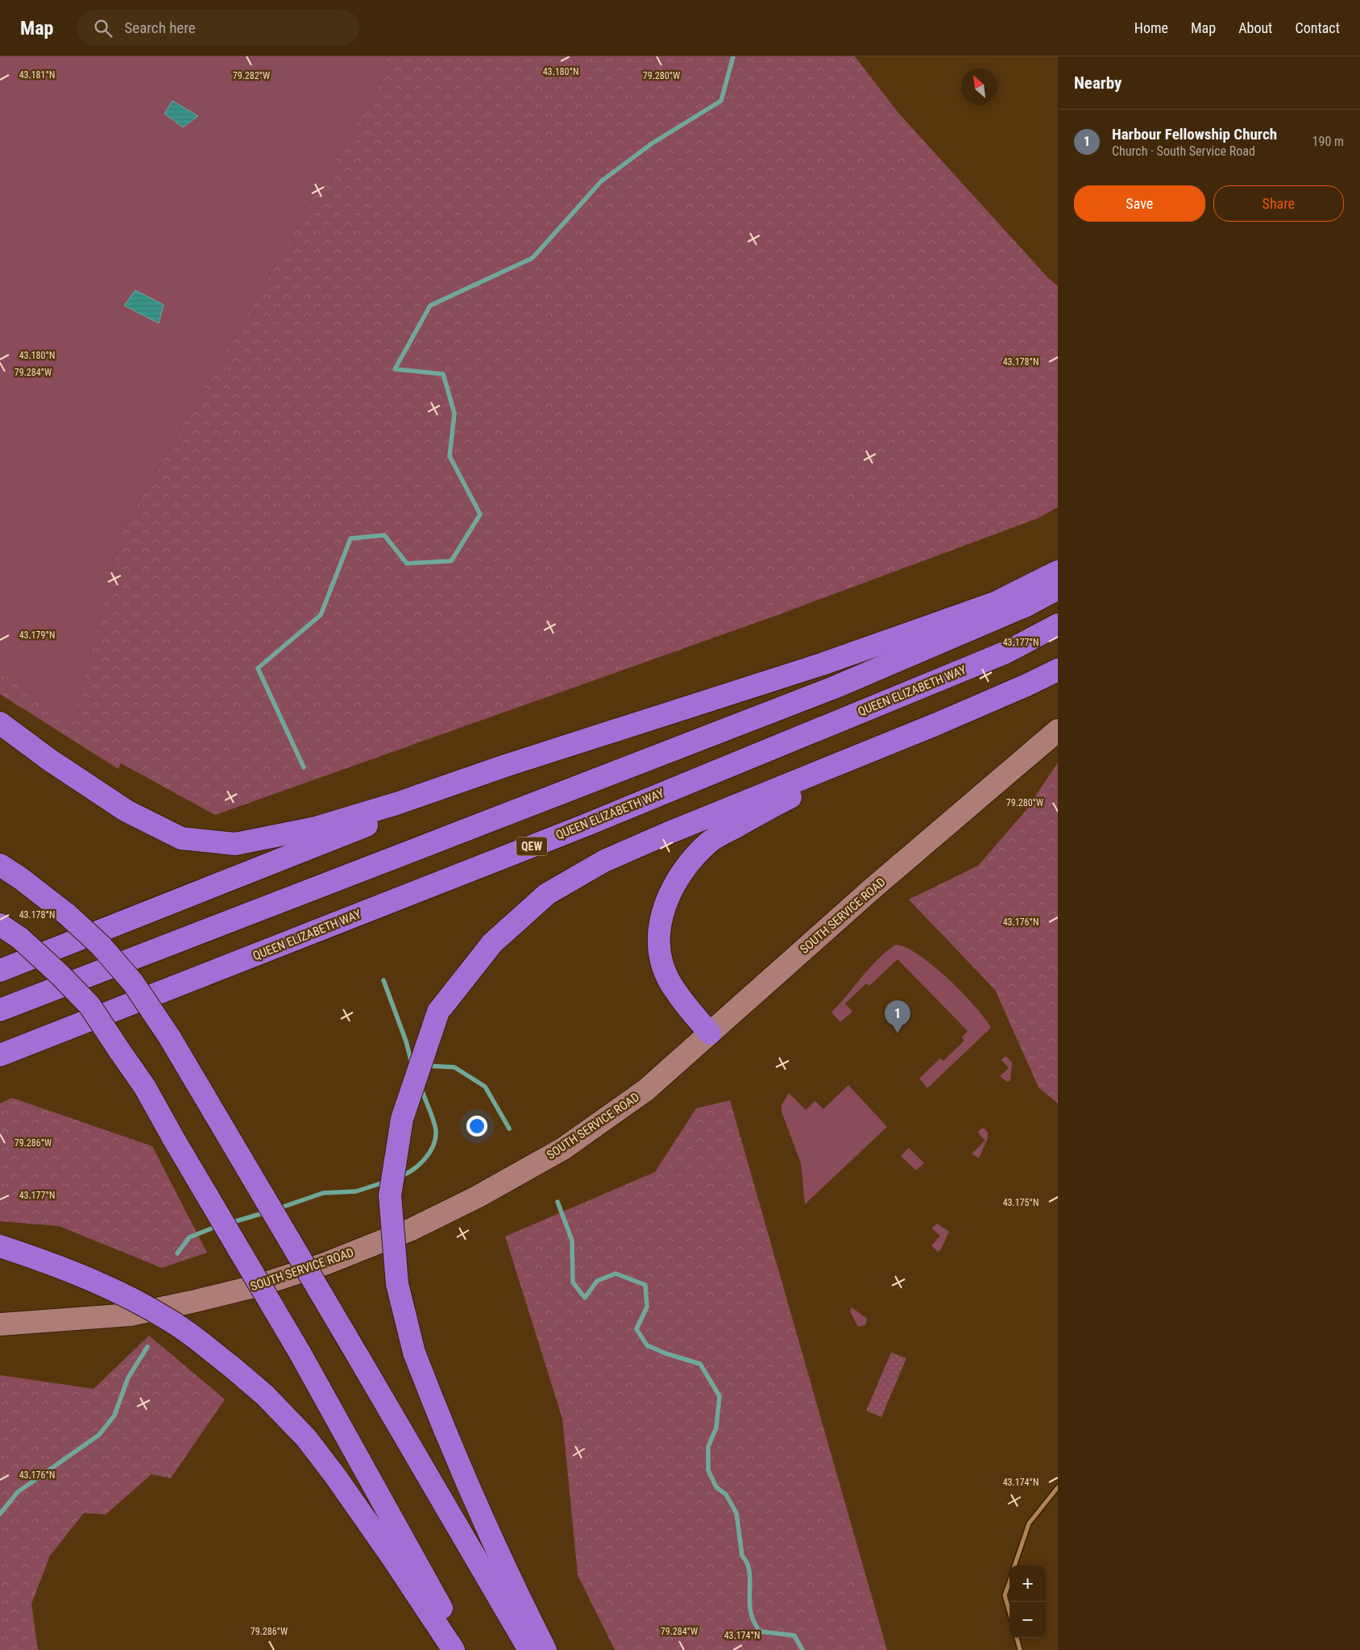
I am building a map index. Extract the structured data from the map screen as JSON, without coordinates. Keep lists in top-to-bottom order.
{
  "streets": {
    "highway": ["QUEEN ELIZABETH WAY", "QEW"],
    "main road": ["SOUTH SERVICE ROAD"]
  },
  "north": "top left",
  "page": {
    "header": "Map",
    "search": "Search here",
    "nav": [
      "Home",
      "Map",
      "About",
      "Contact"
    ],
    "heading": "Nearby",
    "list": [
      {
        "mark": "1",
        "name": "Harbour Fellowship Church",
        "note": "Church · South Service Road",
        "value": "190 m"
      }
    ],
    "buttons": ["Save", "Share"],
    "pins": "1",
    "map_buttons": ["+", "−"]
  },
  "coordinates": [
    "43.180°N",
    "43.181°N",
    "79.282°W",
    "79.280°W",
    "43.178°N",
    "79.284°W",
    "43.179°N",
    "43.177°N",
    "43.176°N",
    "79.286°W",
    "43.175°N",
    "43.174°N"
  ]
}
